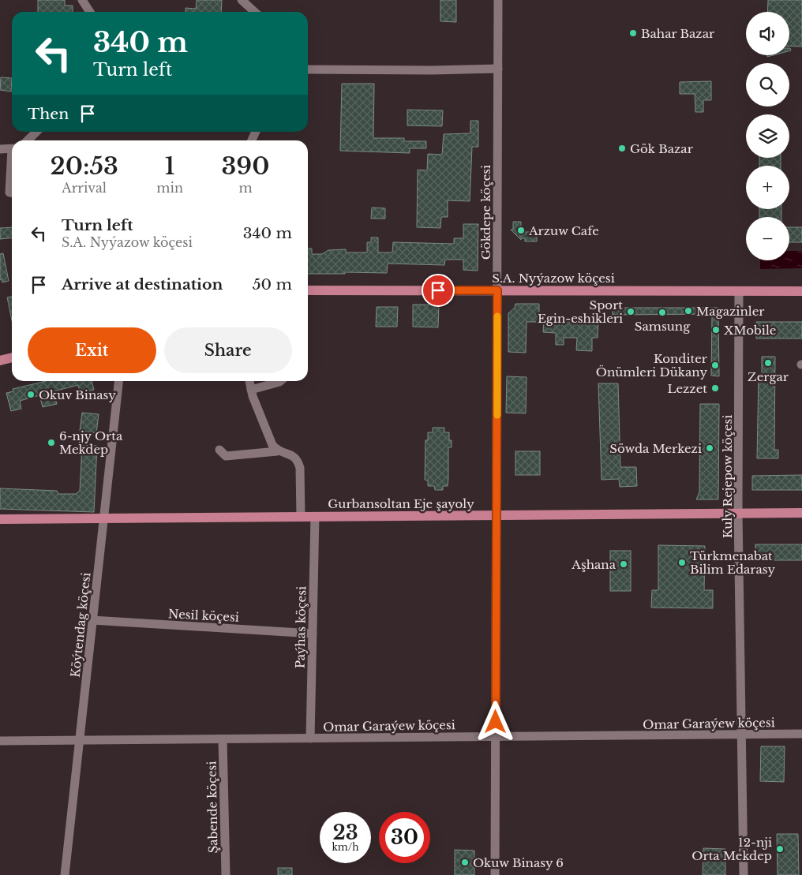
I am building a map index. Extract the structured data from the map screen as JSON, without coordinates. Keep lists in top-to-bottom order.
{
  "streets": {
    "main road": ["S.A. Nyýazow köçesi", "Gurbansoltan Eje şayoly"],
    "street": [
      "Gökdepe köçesi",
      "Kuly Rejepow köçesi",
      "Nesil köçesi",
      "Köýtendag köçesi",
      "Paýhas köçesi",
      "Omar Garaýew köçesi",
      "Şabende köçesi"
    ]
  },
  "crossings": [
    ["Gökdepe köçesi", "S.A. Nyýazow köçesi"],
    ["Gökdepe köçesi", "Gurbansoltan Eje şayoly"],
    ["Gökdepe köçesi", "Omar Garaýew köçesi"],
    ["S.A. Nyýazow köçesi", "Kuly Rejepow köçesi"],
    ["Kuly Rejepow köçesi", "Gurbansoltan Eje şayoly"],
    ["Kuly Rejepow köçesi", "Omar Garaýew köçesi"],
    ["Gurbansoltan Eje şayoly", "Köýtendag köçesi"],
    ["Gurbansoltan Eje şayoly", "Paýhas köçesi"],
    ["Nesil köçesi", "Köýtendag köçesi"],
    ["Nesil köçesi", "Paýhas köçesi"],
    ["Köýtendag köçesi", "Omar Garaýew köçesi"],
    ["Paýhas köçesi", "Omar Garaýew köçesi"],
    ["Omar Garaýew köçesi", "Şabende köçesi"]
  ],
  "places": [
    "Bahar Bazar",
    "Gök Bazar",
    "Arzuw Cafe",
    "Magazinler",
    "Sport Egin-eshikleri",
    "Samsung",
    "XMobile",
    "Zergar",
    "Konditer Önümleri Dükany",
    "Lezzet",
    "Okuv Binasy",
    "6-njy Orta Mekdep",
    "Söwda Merkezi",
    "Türkmenabat Bilim Edarasy",
    "Aşhana",
    "12-nji Orta Mekdep",
    "Okuw Binasy 6"
  ],
  "page": {
    "map_buttons": ["+", "−"],
    "turn": ["340 m", "Turn left"],
    "then": "Then",
    "eta": [
      "20:53",
      "Arrival",
      "1",
      "min",
      "390",
      "m"
    ],
    "list": [
      {
        "name": "Turn left",
        "note": "S.A. Nyýazow köçesi",
        "value": "340 m"
      },
      {
        "name": "Arrive at destination",
        "value": "50 m"
      }
    ],
    "buttons": ["Exit", "Share"],
    "speed": "23 km/h",
    "limit": "30"
  }
}
